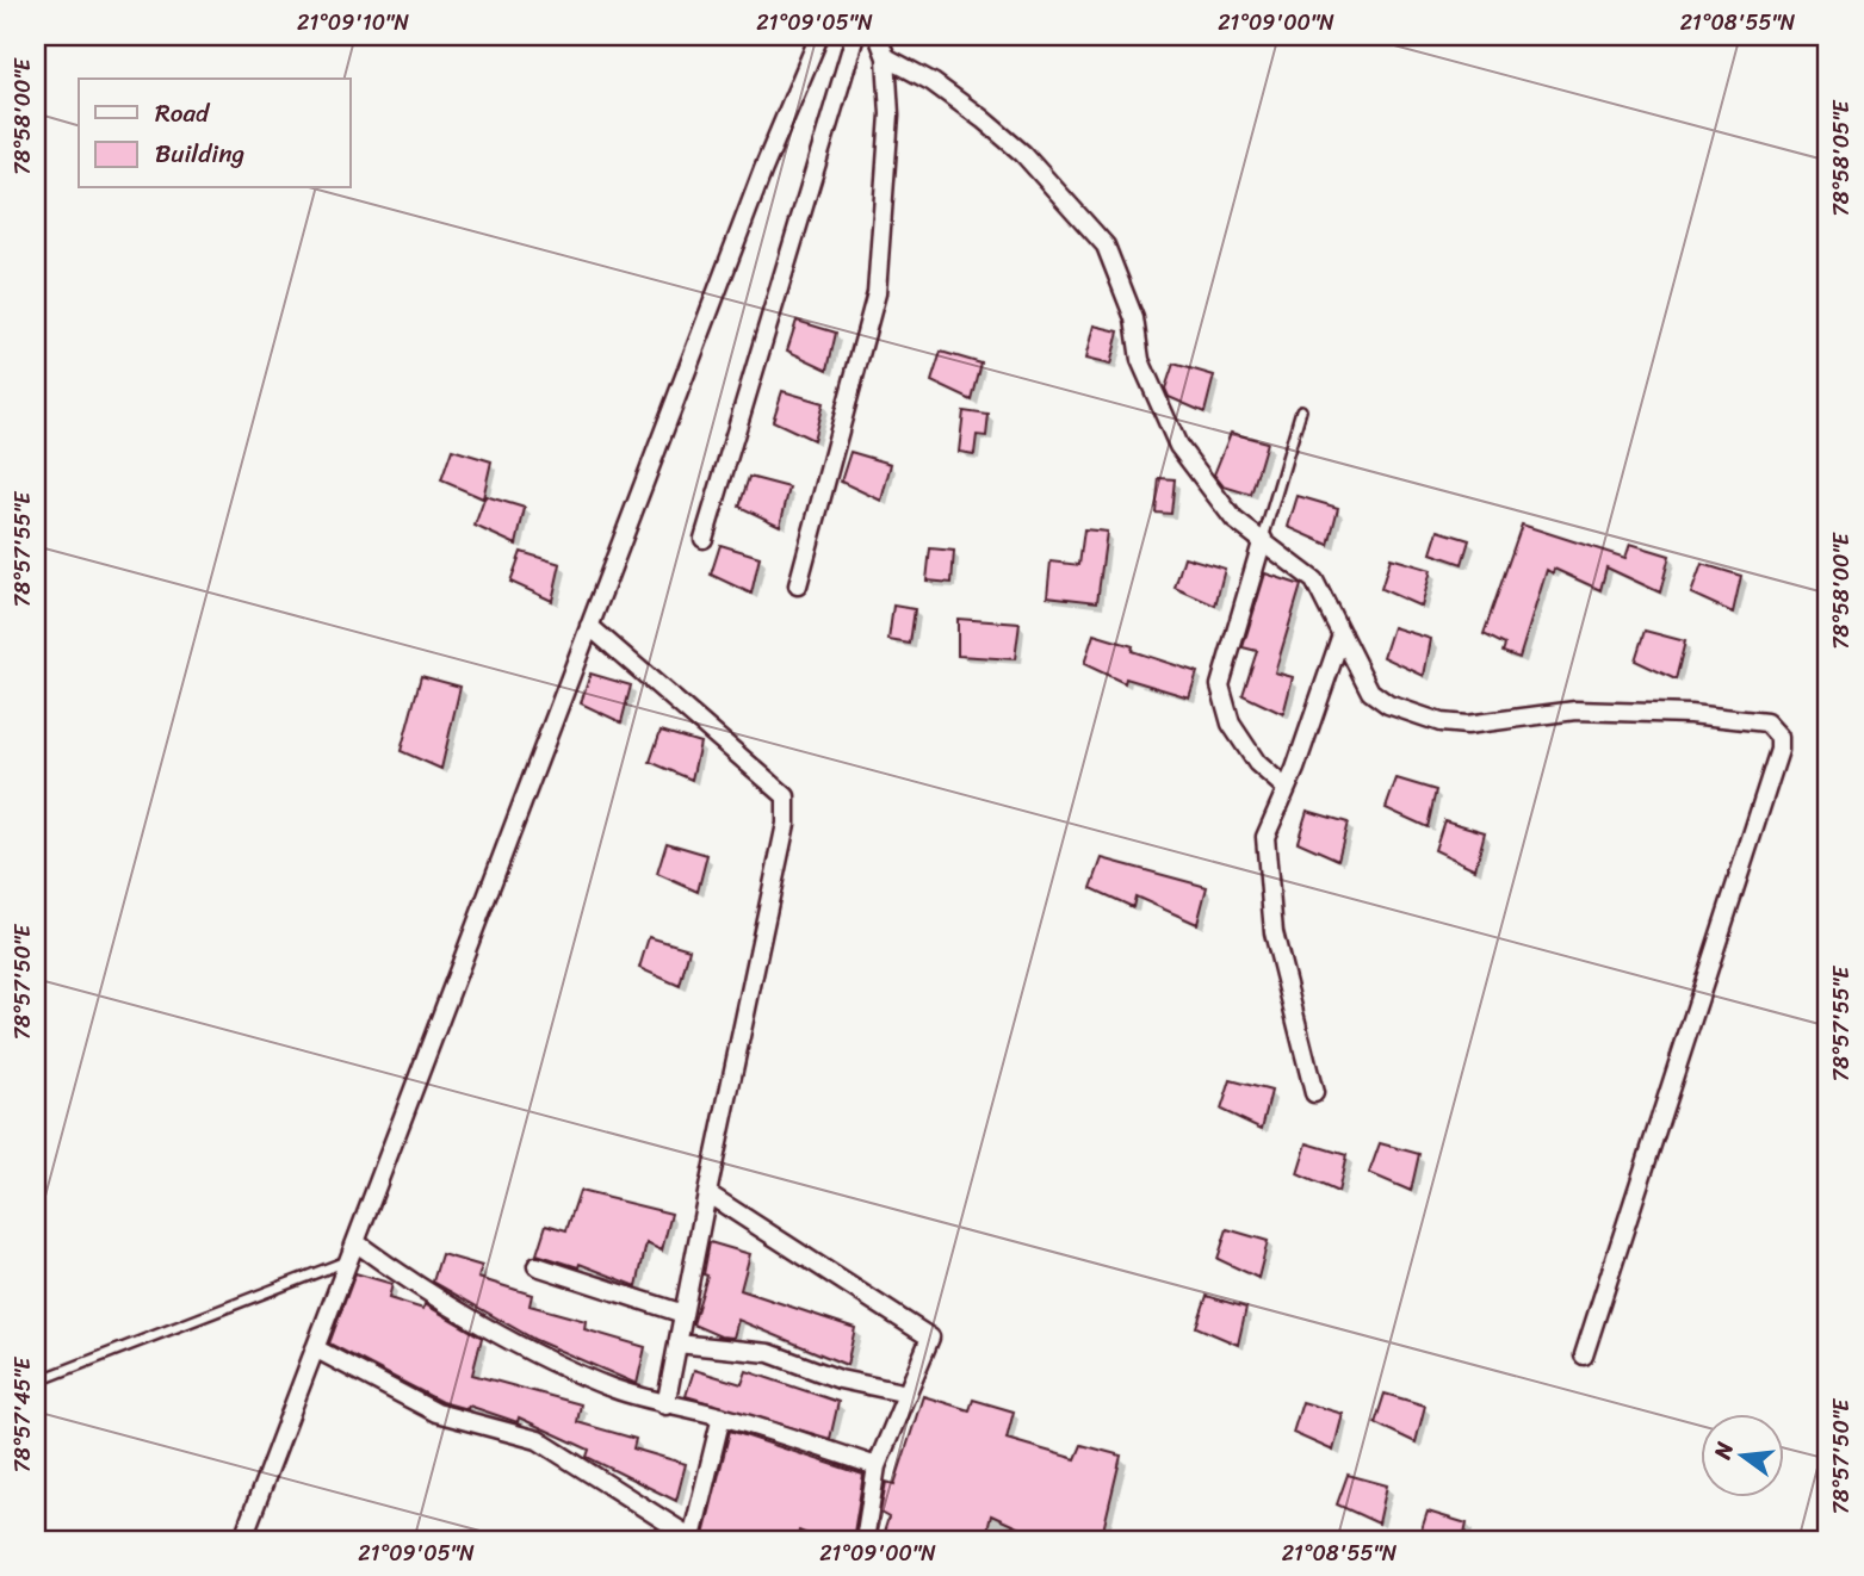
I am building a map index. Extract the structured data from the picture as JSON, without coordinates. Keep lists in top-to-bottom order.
{
  "legend": ["Road", "Building"],
  "north": "left",
  "coordinates": [
    "21°09'10\"N",
    "21°09'05\"N",
    "21°09'00\"N",
    "21°08'55\"N",
    "78°58'00\"E",
    "78°58'05\"E",
    "78°57'55\"E",
    "78°57'50\"E",
    "78°57'45\"E"
  ]
}
